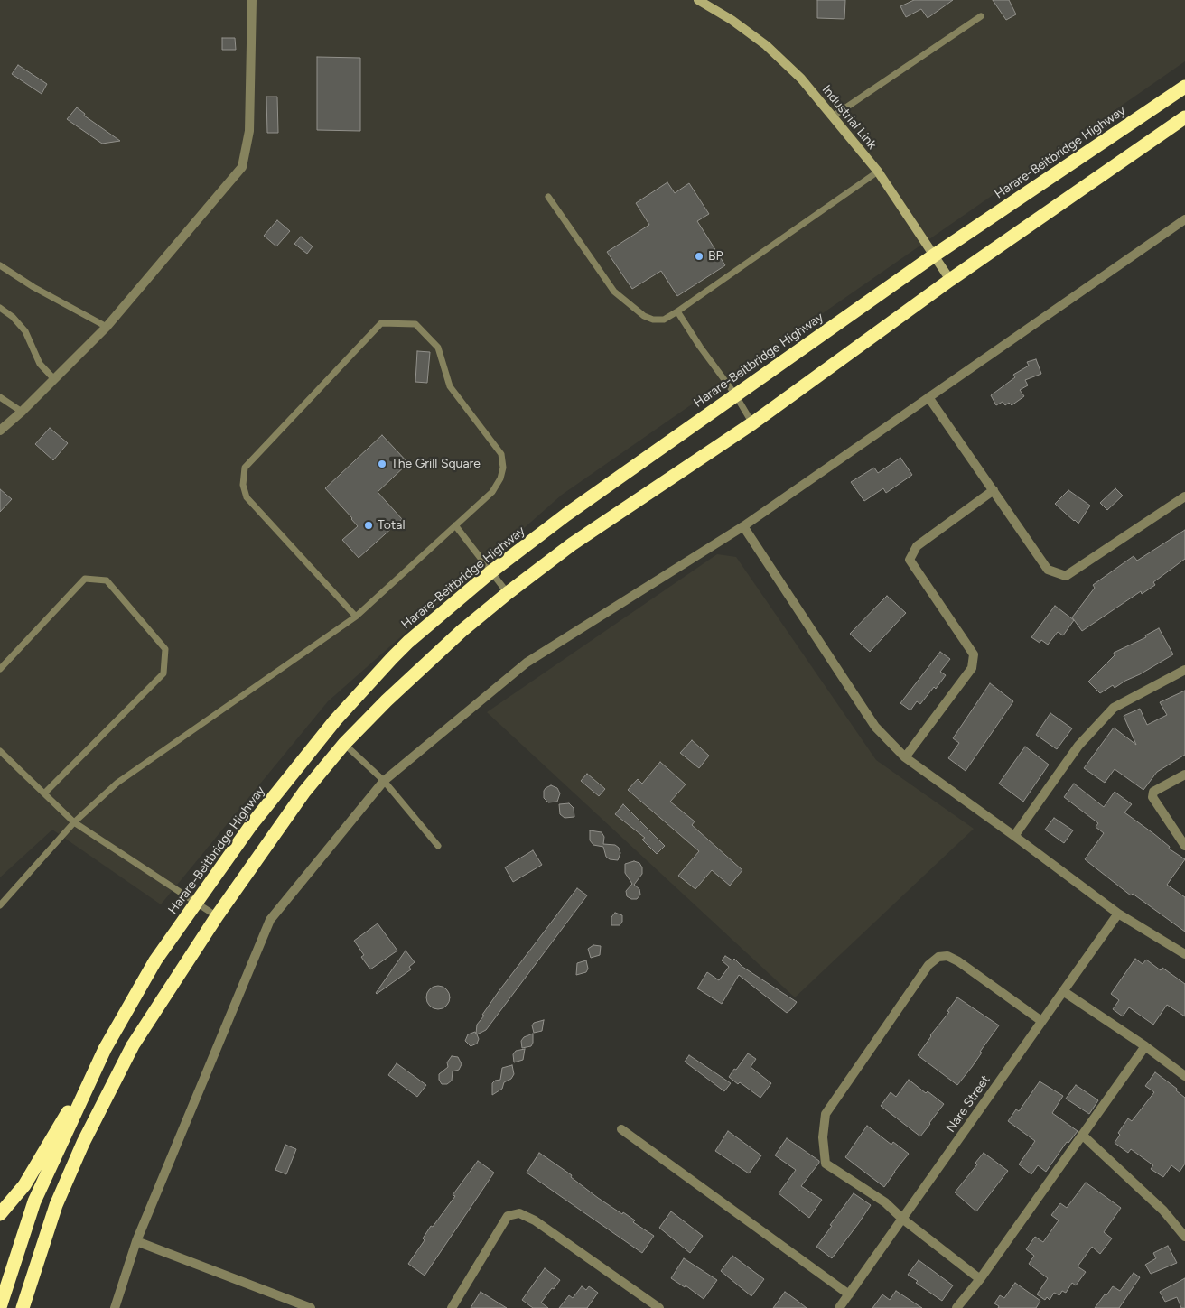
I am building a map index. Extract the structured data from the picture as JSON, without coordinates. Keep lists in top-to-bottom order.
{
  "streets": {
    "highway": ["Harare-Beitbridge Highway"],
    "street": ["Industrial Link", "Nare Street"]
  },
  "crossings": [
    ["Industrial Link", "Harare-Beitbridge Highway"]
  ],
  "places": ["BP", "The Grill Square", "Total"]
}
